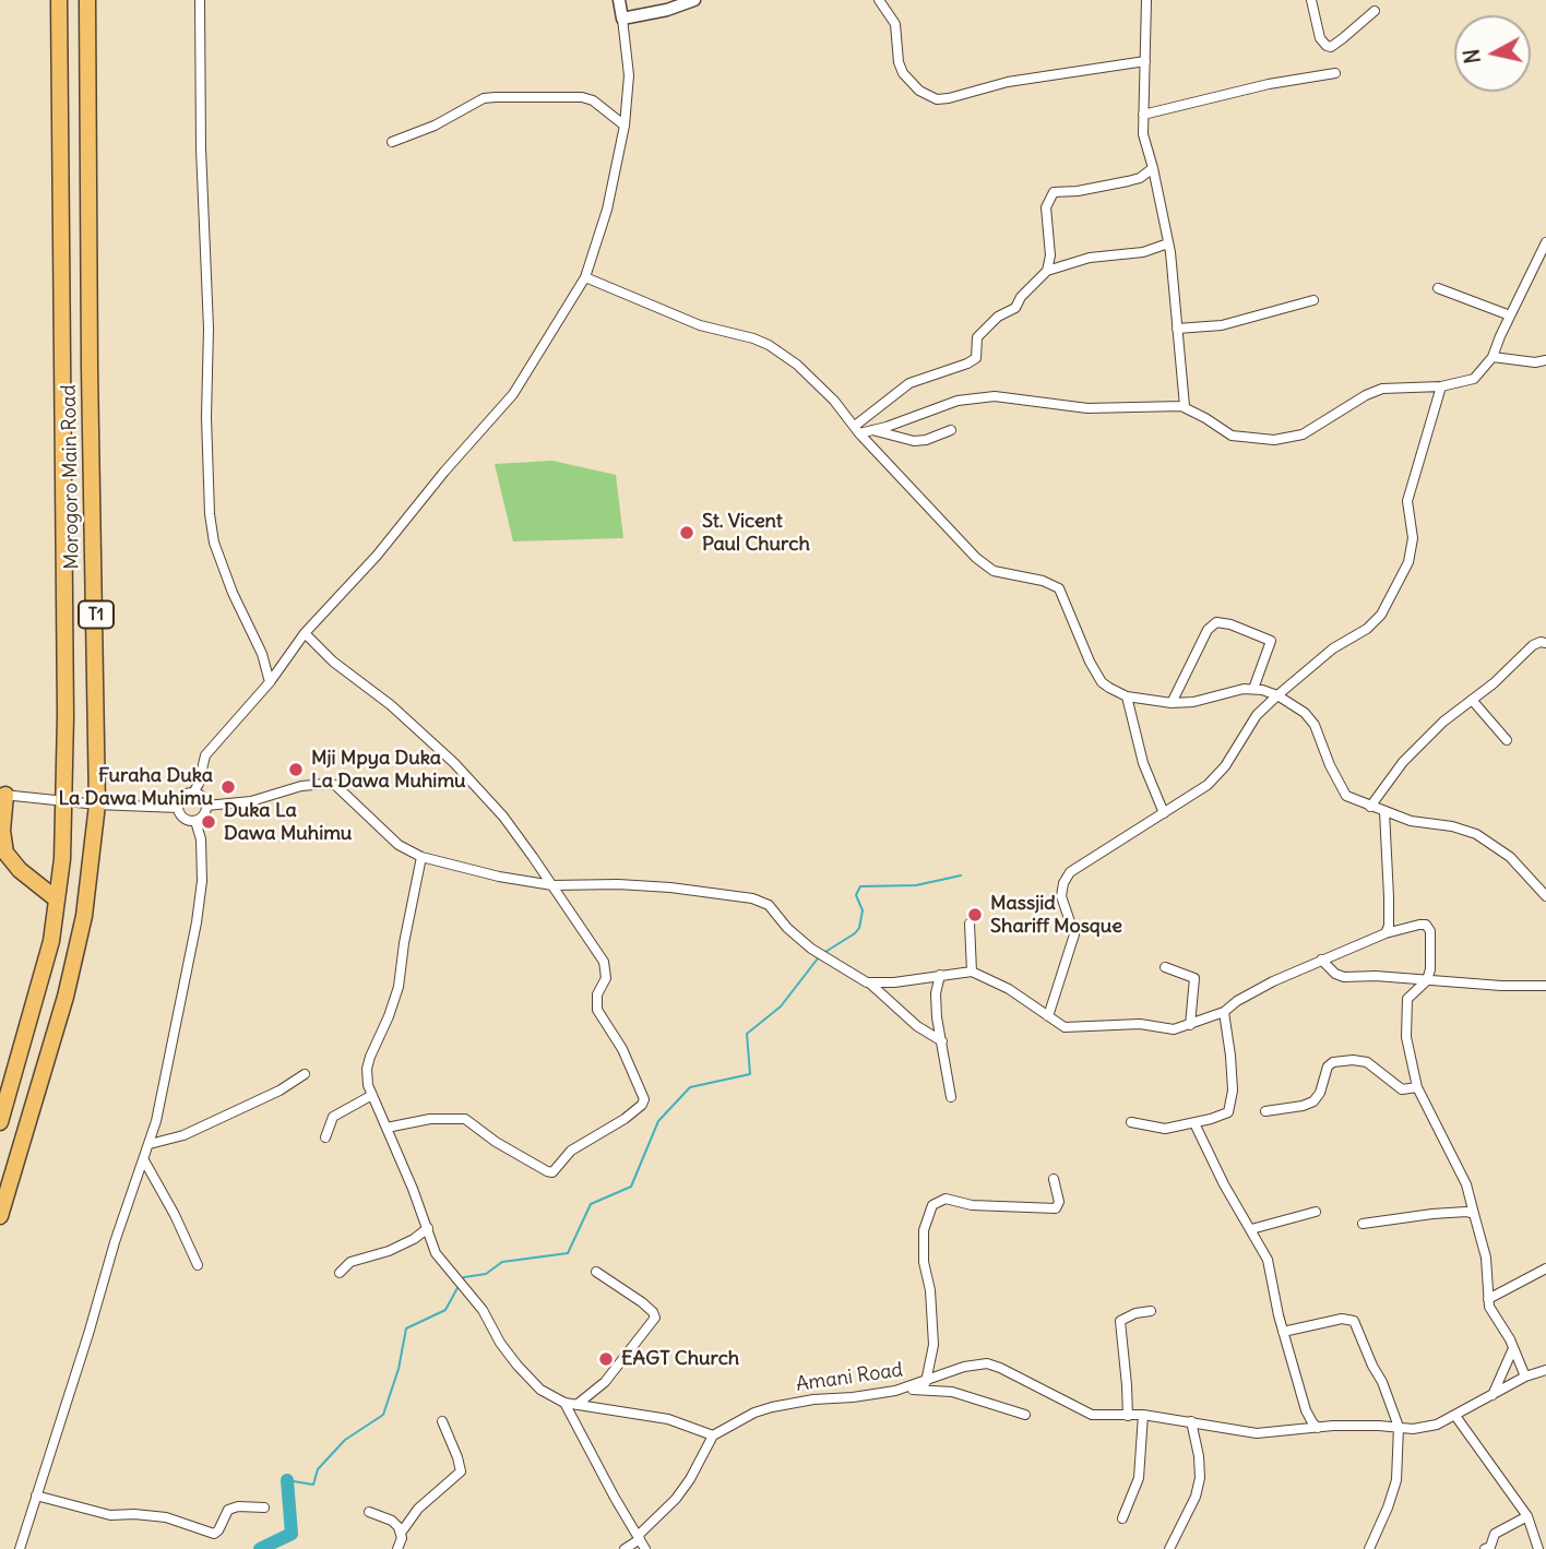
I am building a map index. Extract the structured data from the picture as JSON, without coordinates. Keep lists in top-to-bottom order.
{
  "streets": {
    "highway": ["Morogoro Main Road", "T1"],
    "street": ["Amani Road"]
  },
  "places": [
    "St. Vicent Paul Church",
    "Mji Mpya Duka La Dawa Muhimu",
    "Furaha Duka La Dawa Muhimu",
    "Duka La Dawa Muhimu",
    "Massjid Shariff Mosque",
    "EAGT Church"
  ],
  "north": "left"
}
